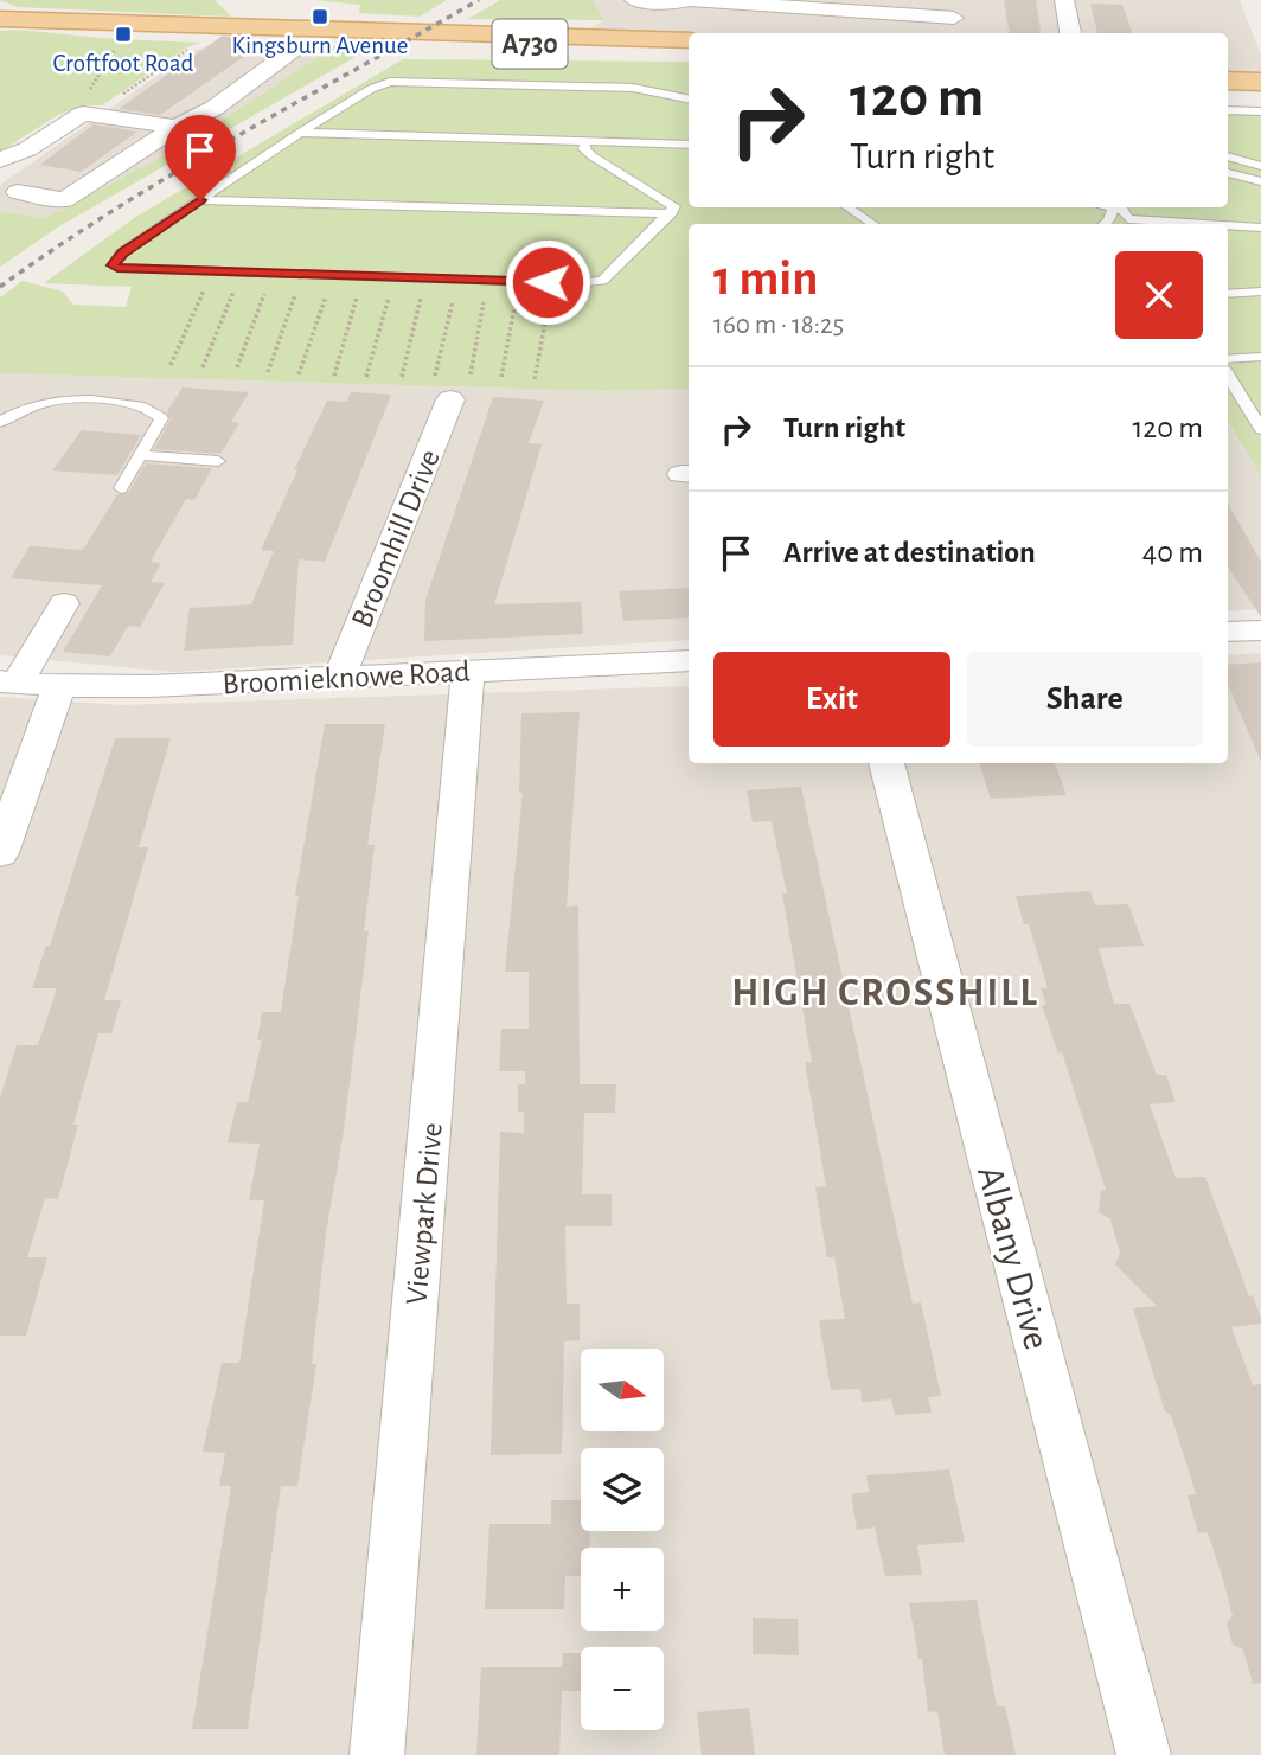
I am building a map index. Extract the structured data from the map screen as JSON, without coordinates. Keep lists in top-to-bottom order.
{
  "streets": {
    "main road": ["A730"],
    "street": [
      "Broomhill Drive",
      "Broomieknowe Road",
      "Viewpark Drive",
      "Albany Drive"
    ]
  },
  "crossings": [
    ["Broomhill Drive", "Broomieknowe Road"],
    ["Broomieknowe Road", "Viewpark Drive"]
  ],
  "districts": ["HIGH CROSSHILL"],
  "places": {
    "transit": ["Kingsburn Avenue", "Croftfoot Road"]
  },
  "north": "right",
  "page": {
    "turn": ["120 m", "Turn right"],
    "heading": ["1 min", "160 m · 18:25"],
    "list": [
      {
        "name": "Turn right",
        "value": "120 m"
      },
      {
        "name": "Arrive at destination",
        "value": "40 m"
      }
    ],
    "buttons": ["Exit", "Share"],
    "map_buttons": ["+", "−"]
  }
}
